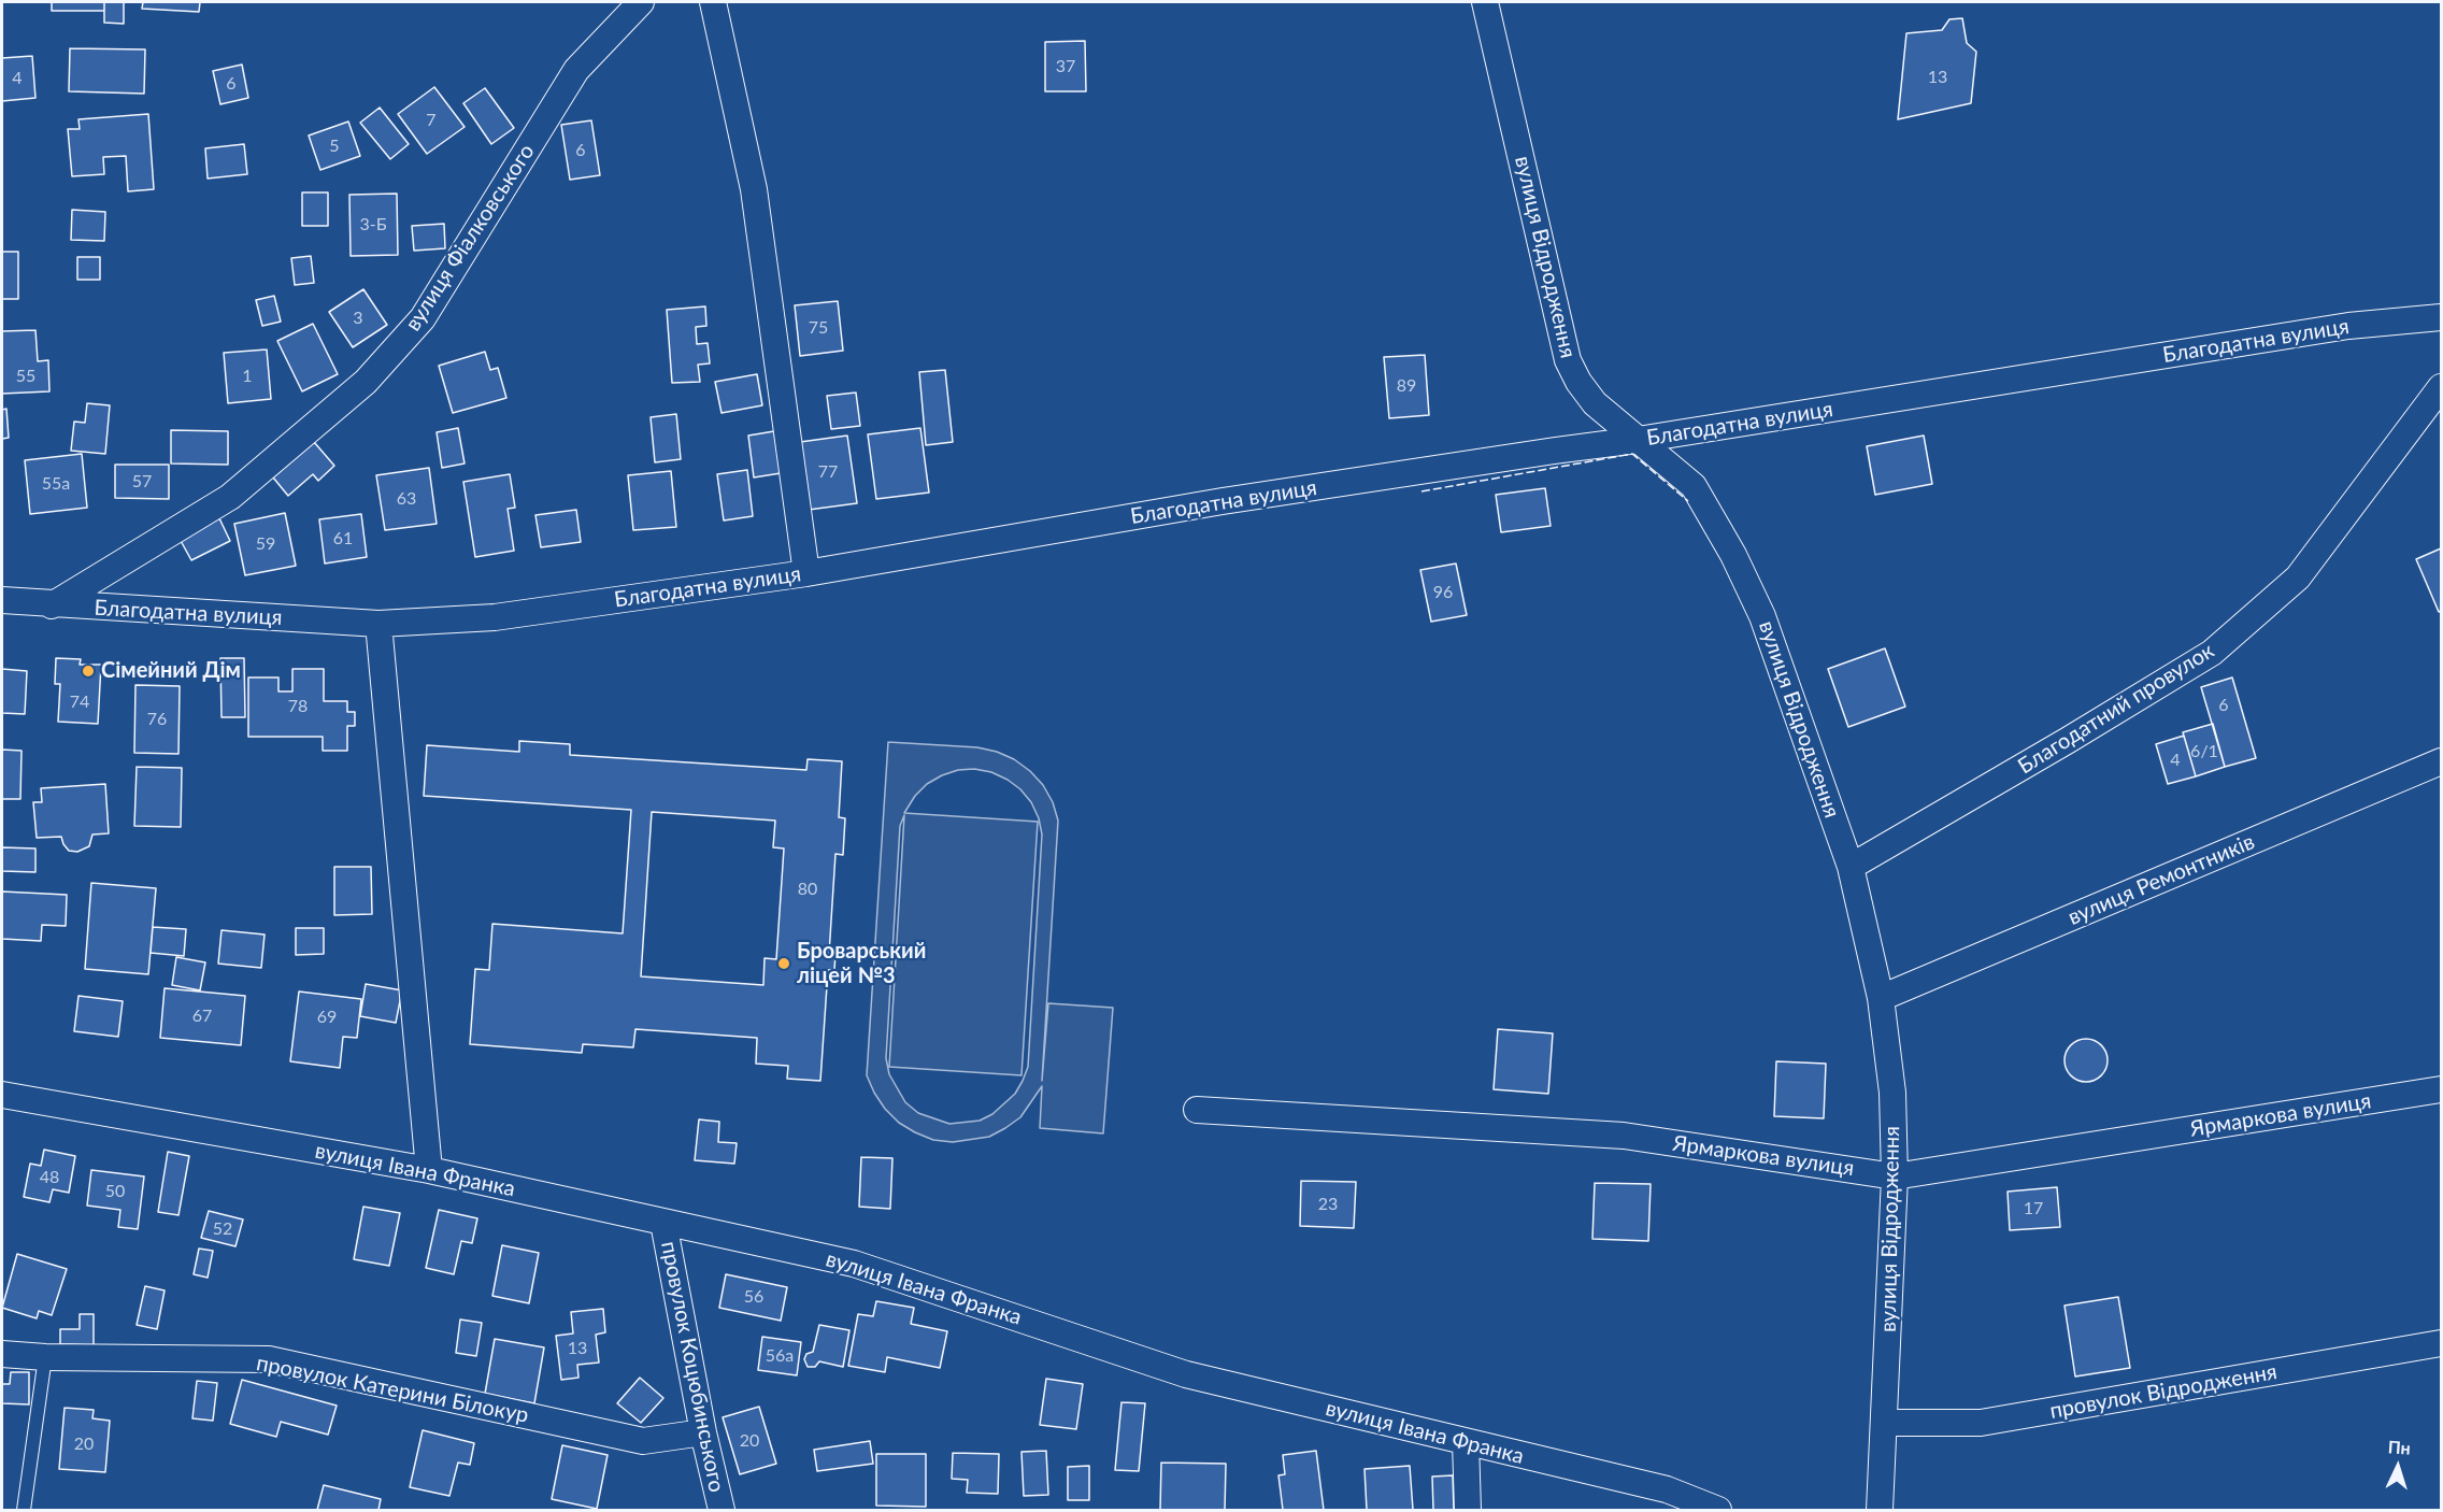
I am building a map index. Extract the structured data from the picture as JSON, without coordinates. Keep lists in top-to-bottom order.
{
  "streets": {
    "street": [
      "вулиця Фіалковського",
      "вулиця Відродження",
      "Благодатна вулиця",
      "Благодатний провулок",
      "вулиця Ремонтників",
      "Ярмаркова вулиця",
      "вулиця Івана Франка",
      "провулок Коцюбинського",
      "провулок Катерини Білокур",
      "провулок Відродження"
    ]
  },
  "crossings": [
    ["вулиця Фіалковського", "Благодатна вулиця"],
    ["вулиця Відродження", "Благодатна вулиця"],
    ["вулиця Відродження", "Благодатний провулок"],
    ["вулиця Відродження", "вулиця Ремонтників"],
    ["вулиця Відродження", "Ярмаркова вулиця"],
    ["вулиця Відродження", "провулок Відродження"],
    ["вулиця Івана Франка", "провулок Коцюбинського"],
    ["провулок Коцюбинського", "провулок Катерини Білокур"]
  ],
  "places": ["Сімейний Дім", "Броварський ліцей №3"],
  "house_numbers": [
    "37",
    "13",
    "4",
    "6",
    "7",
    "5",
    "6",
    "3-Б",
    "3",
    "75",
    "55",
    "1",
    "89",
    "77",
    "57",
    "55а",
    "63",
    "61",
    "59",
    "96",
    "74",
    "6",
    "78",
    "76",
    "6/1",
    "4",
    "80",
    "67",
    "69",
    "48",
    "50",
    "23",
    "17",
    "52",
    "56",
    "13",
    "56а",
    "20",
    "20"
  ],
  "north": "top"
}
